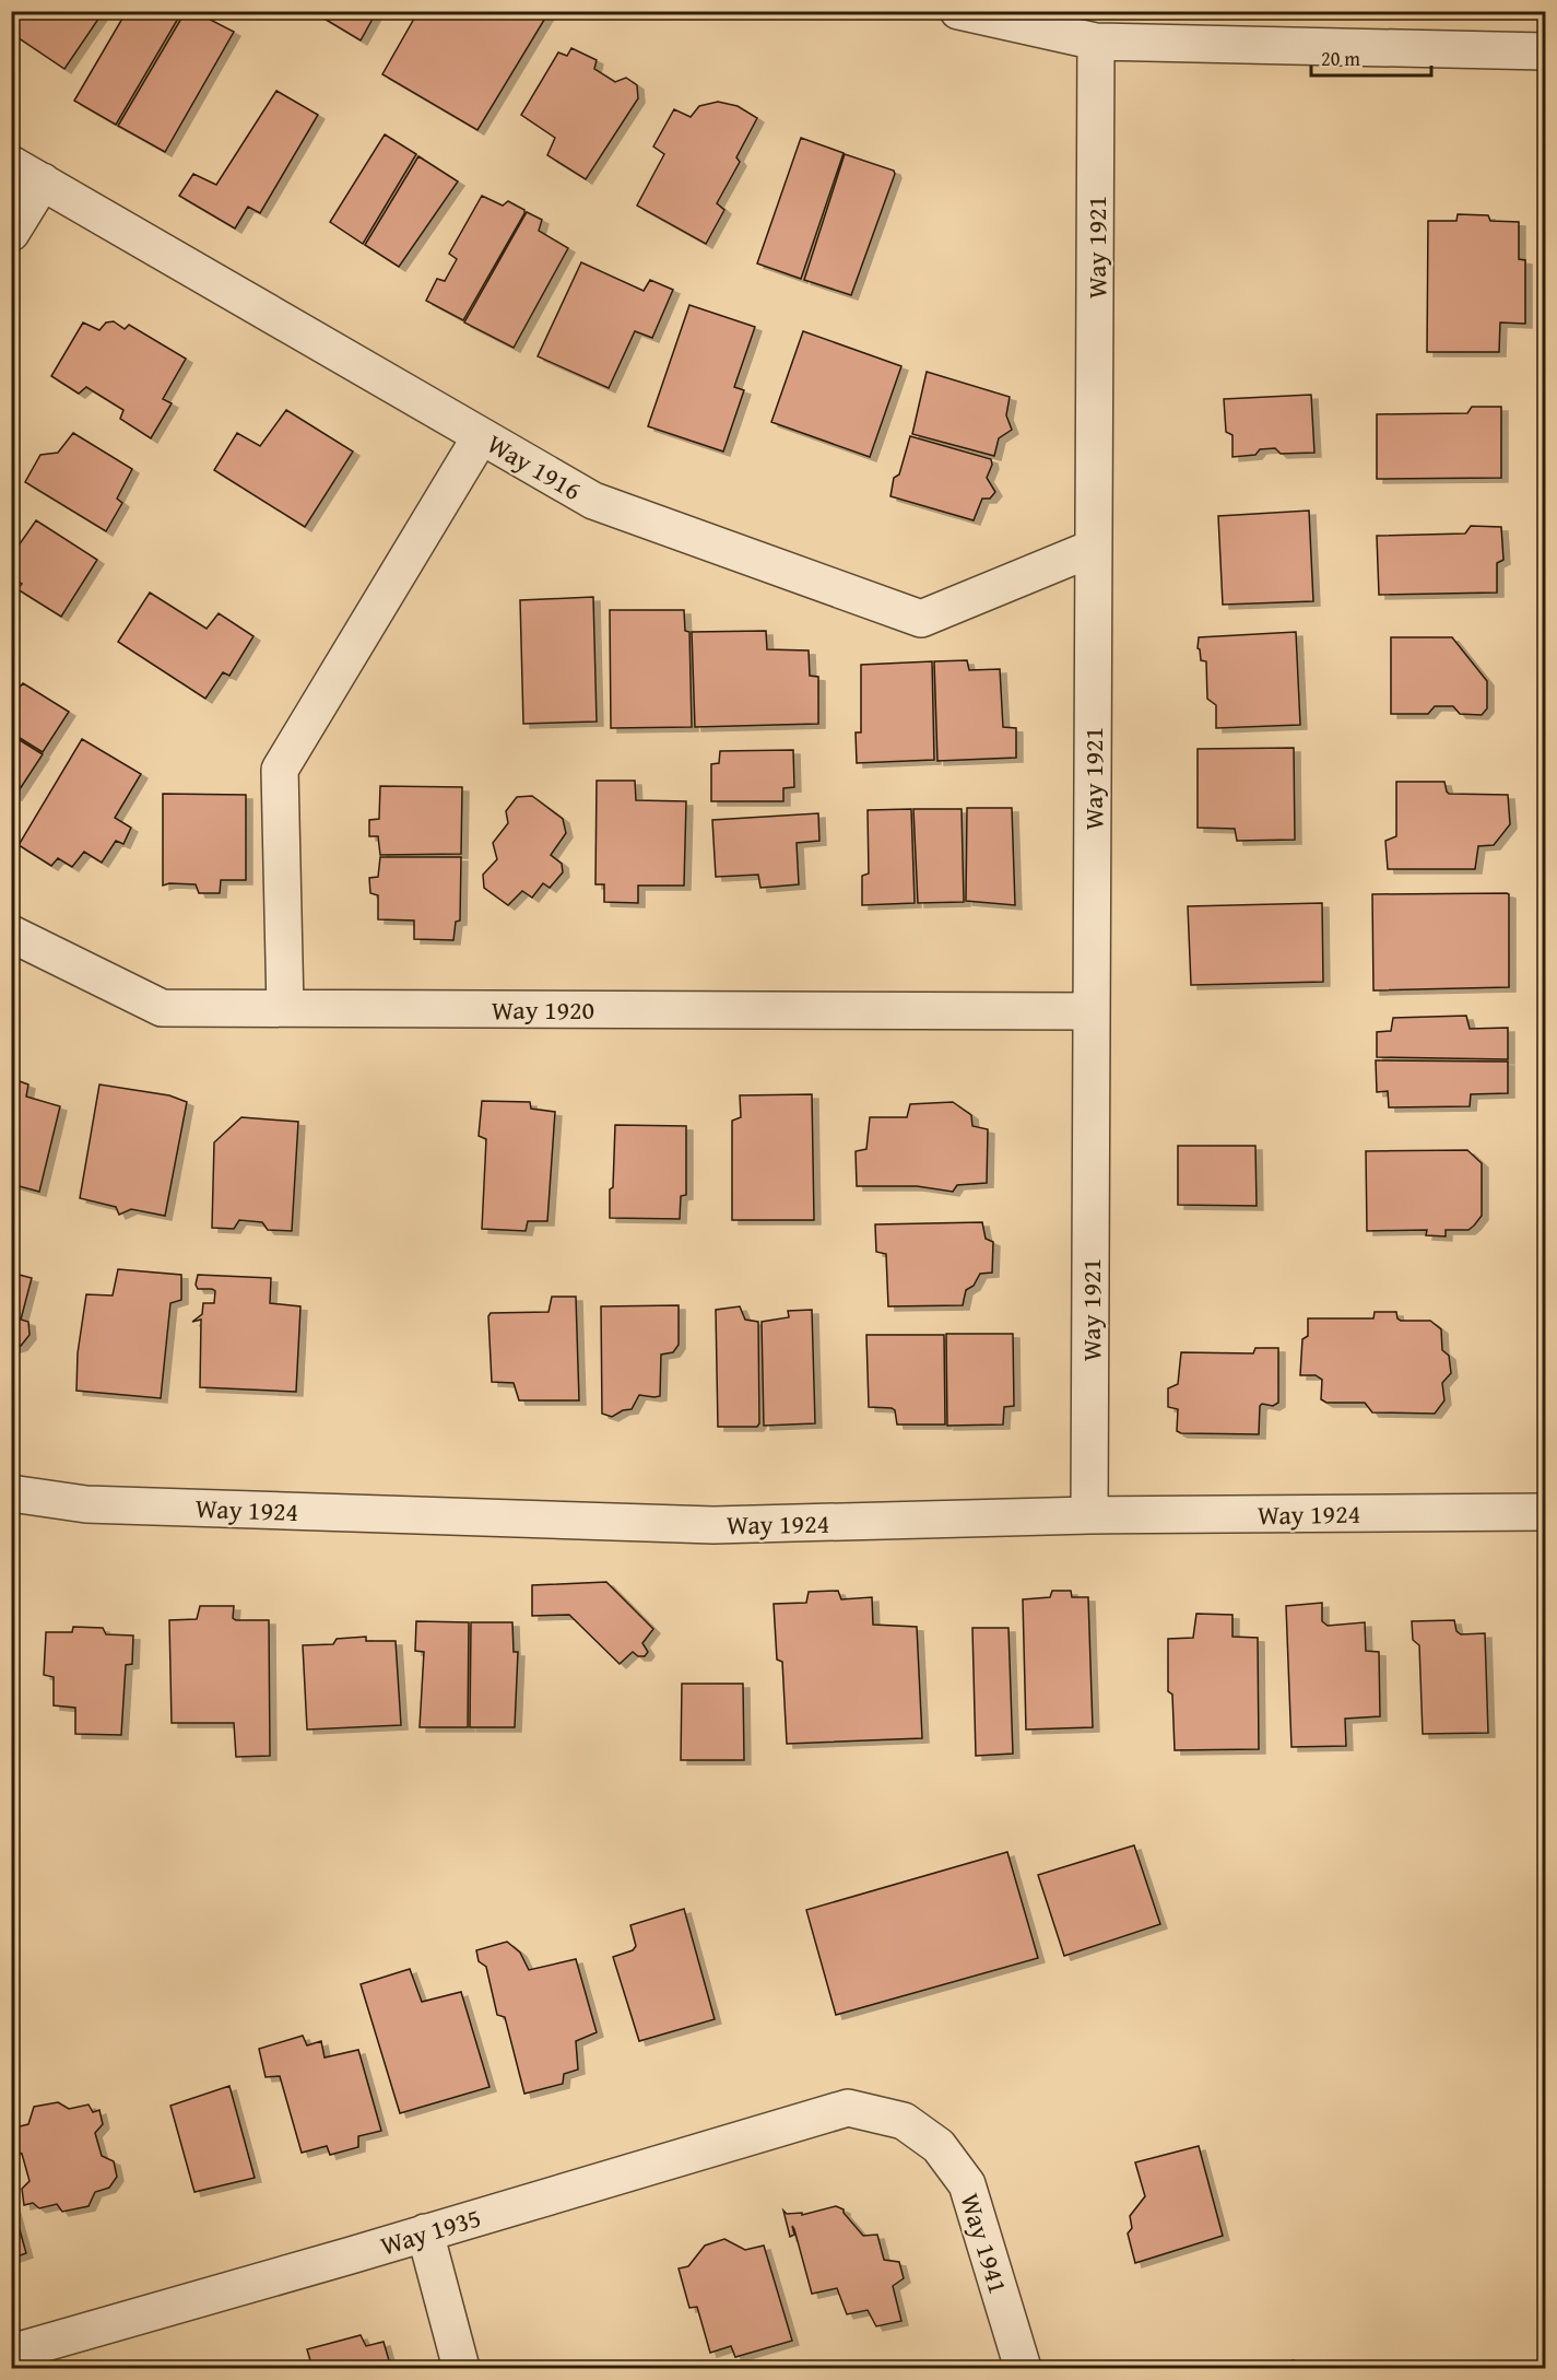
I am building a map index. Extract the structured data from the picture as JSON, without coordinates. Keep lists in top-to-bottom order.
{
  "streets": {
    "street": [
      "Way 1921",
      "Way 1916",
      "Way 1920",
      "Way 1924",
      "Way 1935",
      "Way 1941"
    ]
  },
  "crossings": [
    ["Way 1921", "Way 1916"],
    ["Way 1921", "Way 1920"],
    ["Way 1921", "Way 1924"],
    ["Way 1935", "Way 1941"]
  ],
  "scale_bar": "20 m"
}
